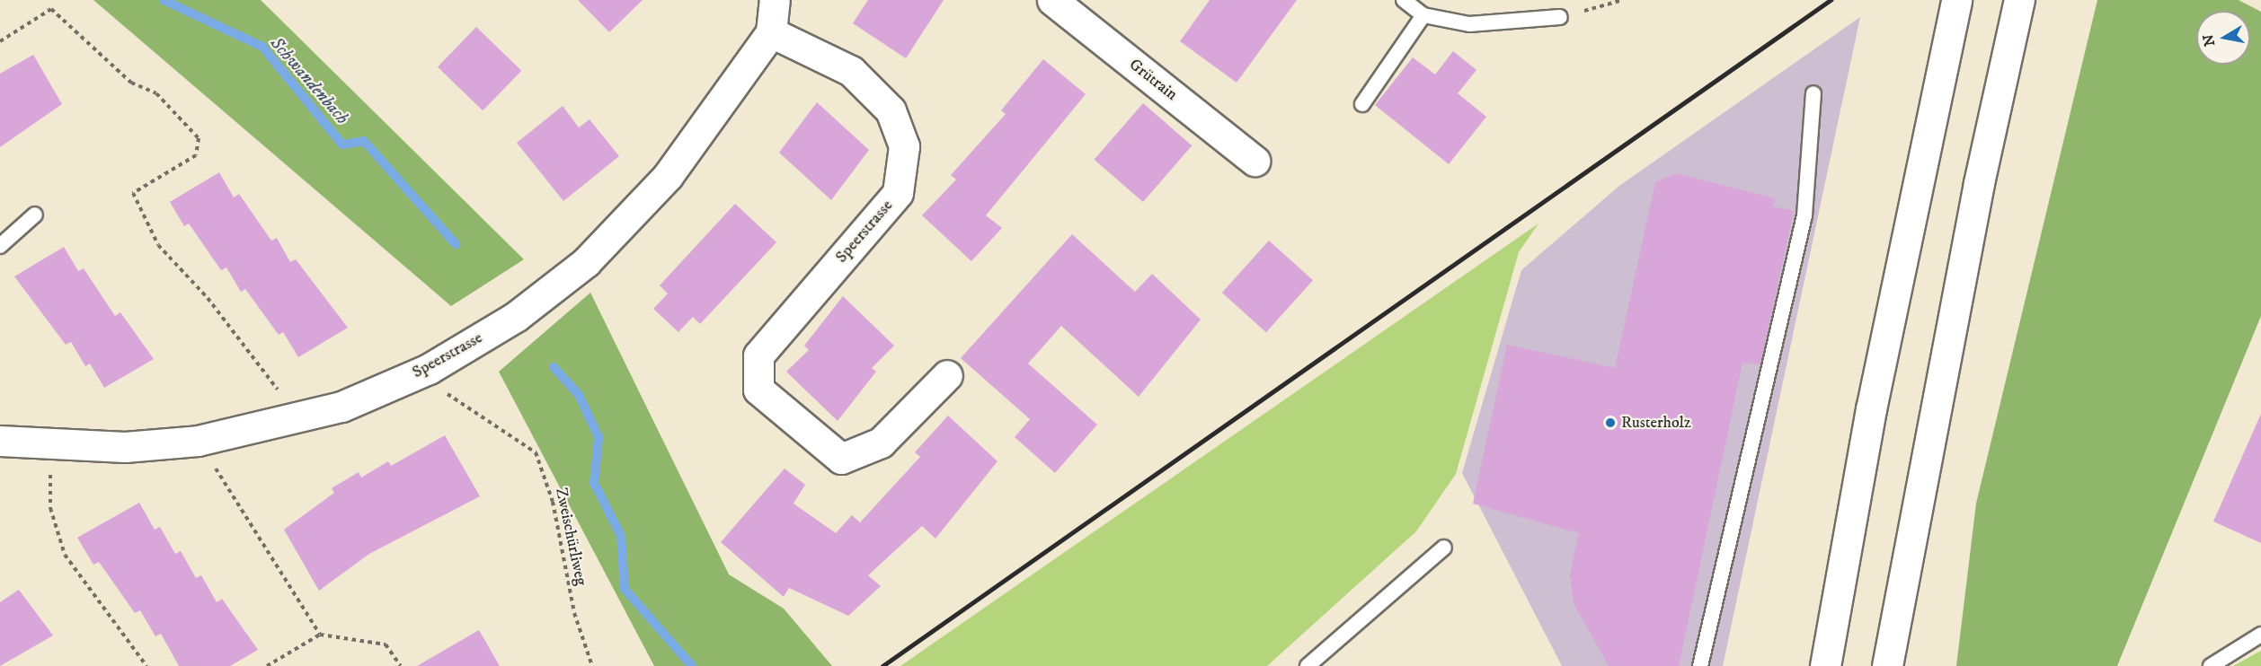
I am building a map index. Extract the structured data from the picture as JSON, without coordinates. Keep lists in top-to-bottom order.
{
  "streets": {
    "main road": ["Grütrain", "Speerstrasse"],
    "path": ["Zweischürliweg"]
  },
  "crossings": [
    ["Speerstrasse", "Zweischürliweg"]
  ],
  "water": ["Schwandenbach"],
  "places": ["Rusterholz"],
  "north": "left"
}
